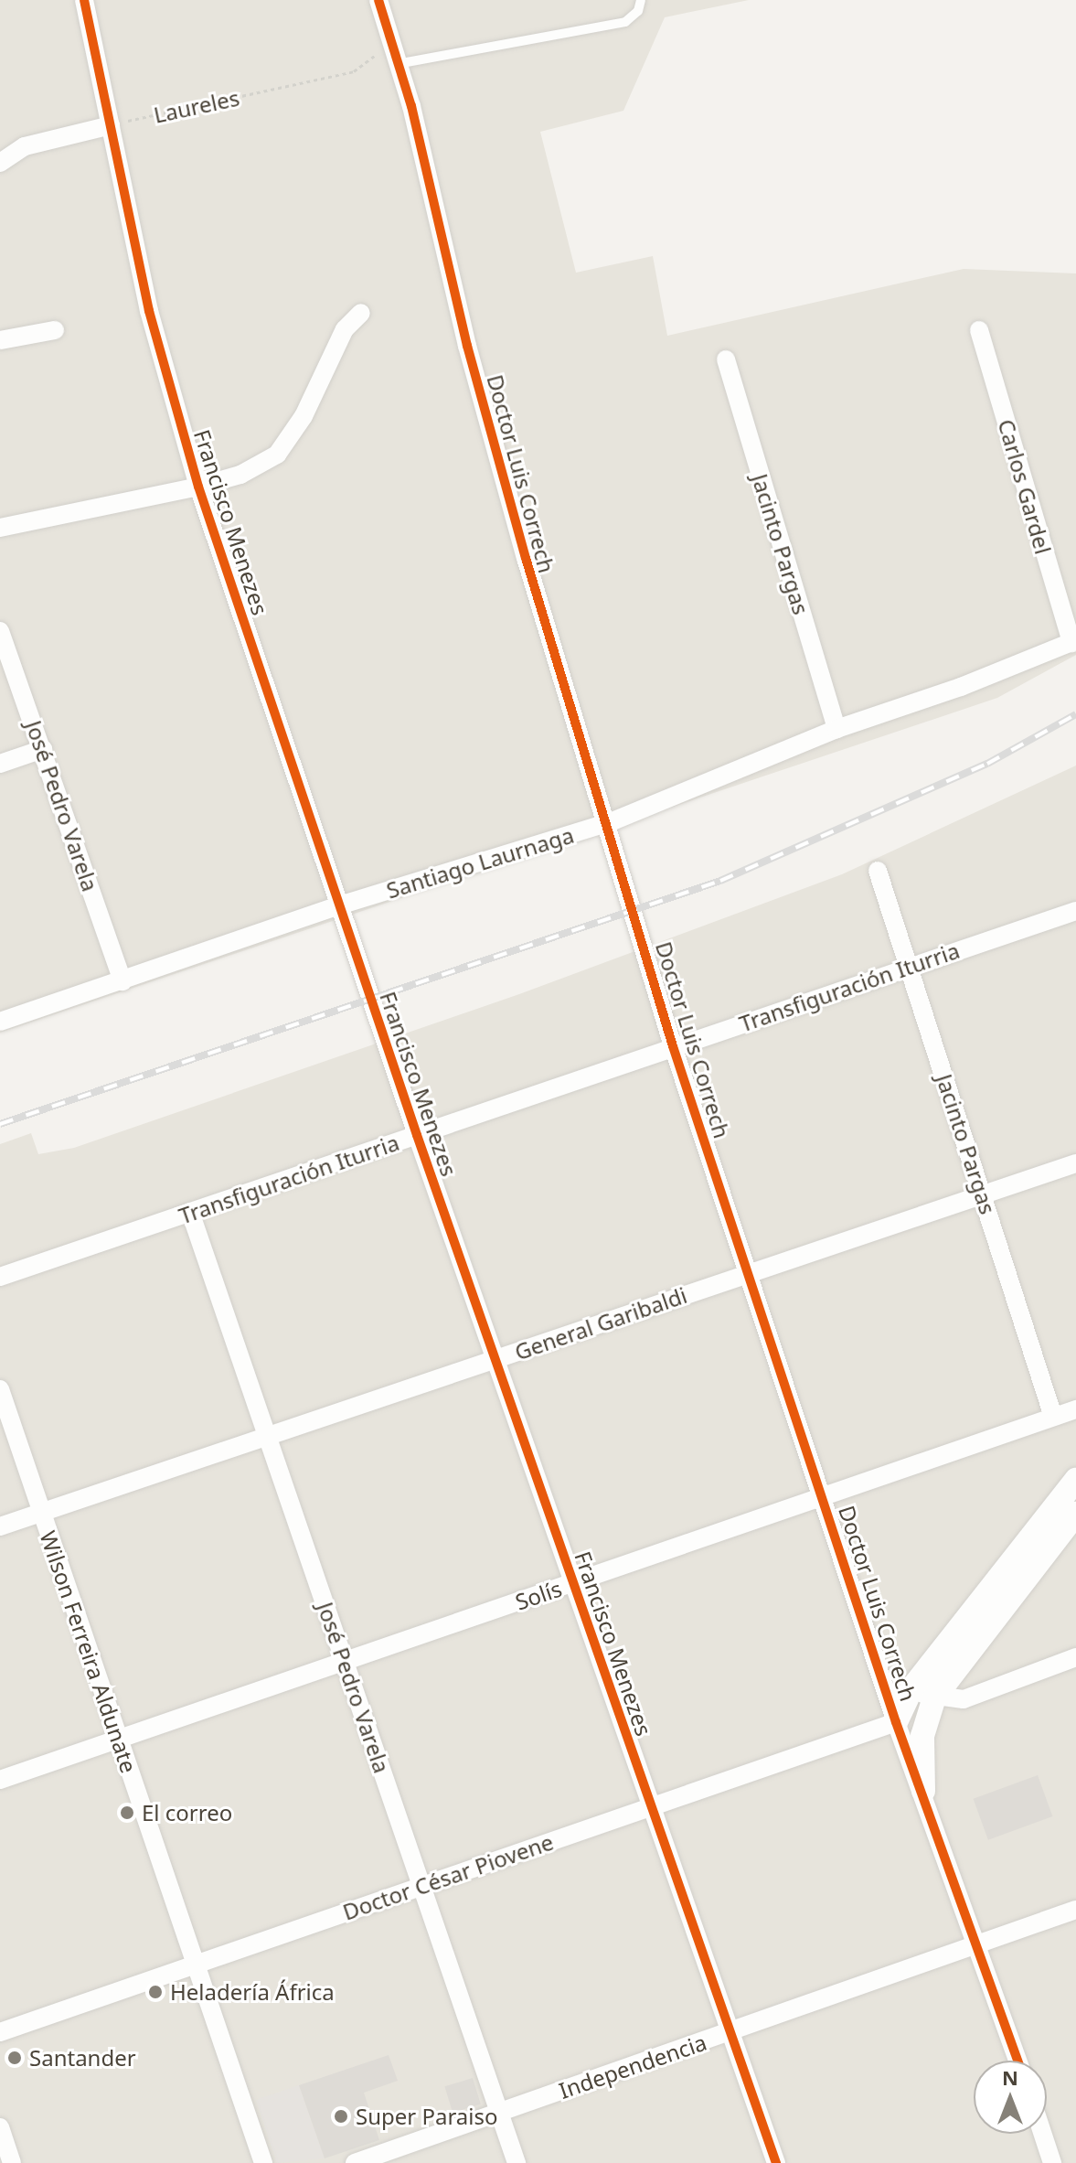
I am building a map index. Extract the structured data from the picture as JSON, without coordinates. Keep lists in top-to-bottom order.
{
  "streets": {
    "street": [
      "Doctor Luis Correch",
      "Carlos Gardel",
      "Francisco Menezes",
      "Jacinto Pargas",
      "José Pedro Varela",
      "Santiago Laurnaga",
      "Transfiguración Iturria",
      "General Garibaldi",
      "Solís",
      "Wilson Ferreira Aldunate",
      "Doctor César Piovene",
      "Independencia"
    ],
    "path": ["Laureles"]
  },
  "crossings": [
    ["Laureles", "Doctor Luis Correch"],
    ["Laureles", "Francisco Menezes"],
    ["Doctor Luis Correch", "Santiago Laurnaga"],
    ["Doctor Luis Correch", "Transfiguración Iturria"],
    ["Doctor Luis Correch", "General Garibaldi"],
    ["Doctor Luis Correch", "Solís"],
    ["Doctor Luis Correch", "Doctor César Piovene"],
    ["Doctor Luis Correch", "Independencia"],
    ["Carlos Gardel", "Santiago Laurnaga"],
    ["Francisco Menezes", "Santiago Laurnaga"],
    ["Francisco Menezes", "Transfiguración Iturria"],
    ["Francisco Menezes", "General Garibaldi"],
    ["Francisco Menezes", "Solís"],
    ["Francisco Menezes", "Doctor César Piovene"],
    ["Francisco Menezes", "Independencia"],
    ["Jacinto Pargas", "Santiago Laurnaga"],
    ["Jacinto Pargas", "Transfiguración Iturria"],
    ["Jacinto Pargas", "General Garibaldi"],
    ["Jacinto Pargas", "Solís"],
    ["José Pedro Varela", "Santiago Laurnaga"],
    ["José Pedro Varela", "Transfiguración Iturria"],
    ["José Pedro Varela", "General Garibaldi"],
    ["José Pedro Varela", "Solís"],
    ["José Pedro Varela", "Doctor César Piovene"],
    ["José Pedro Varela", "Independencia"],
    ["General Garibaldi", "Wilson Ferreira Aldunate"],
    ["Solís", "Wilson Ferreira Aldunate"],
    ["Wilson Ferreira Aldunate", "Doctor César Piovene"]
  ],
  "places": [
    "El correo",
    "Heladería África",
    "Santander",
    "Super Paraiso"
  ],
  "north": "top"
}
